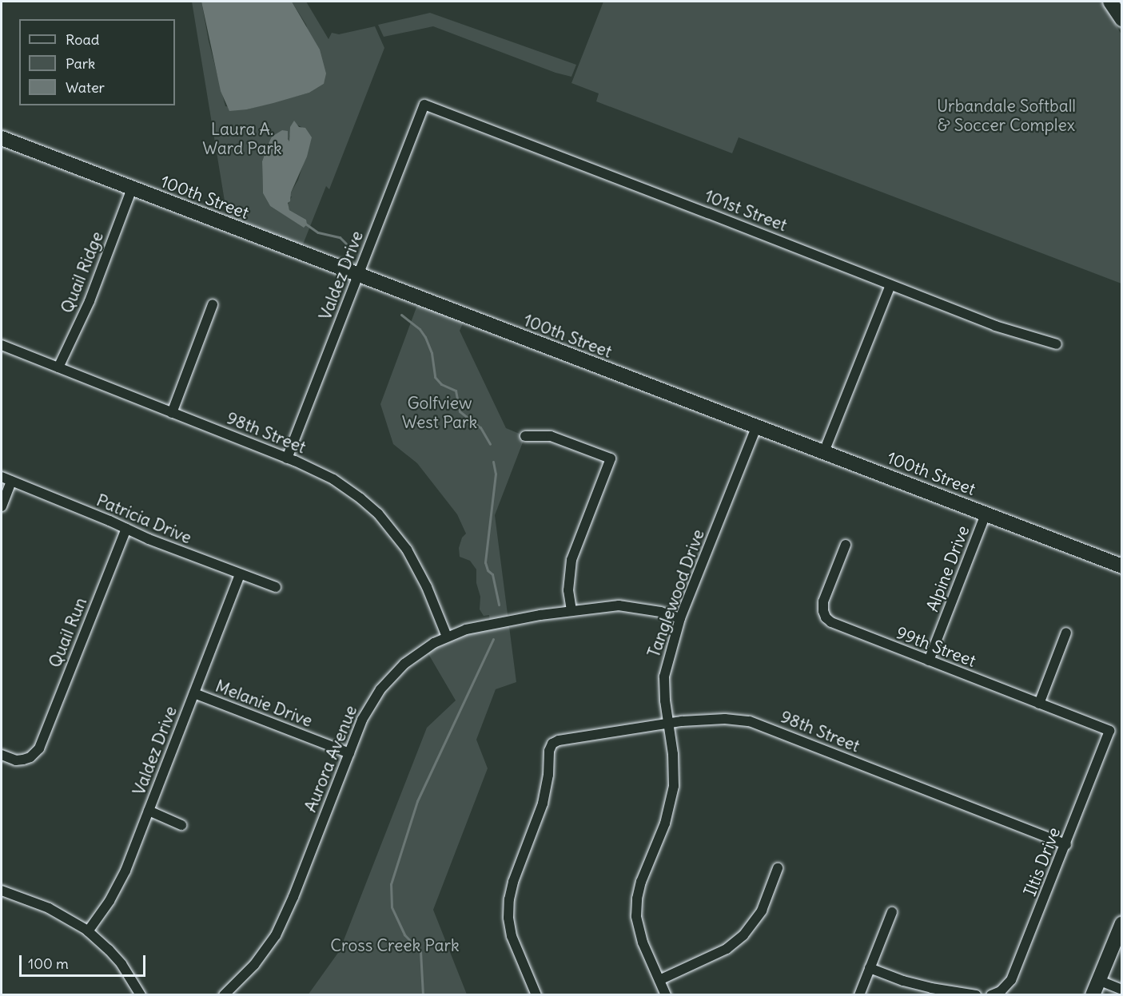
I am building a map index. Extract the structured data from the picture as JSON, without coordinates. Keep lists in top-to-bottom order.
{
  "streets": {
    "street": [
      "100th Street",
      "101st Street",
      "Quail Ridge",
      "Valdez Drive",
      "98th Street",
      "Patricia Drive",
      "Alpine Drive",
      "Tanglewood Drive",
      "Quail Run",
      "99th Street",
      "Melanie Drive",
      "Aurora Avenue",
      "Iltis Drive"
    ]
  },
  "crossings": [
    ["100th Street", "Quail Ridge"],
    ["100th Street", "Valdez Drive"],
    ["100th Street", "Alpine Drive"],
    ["100th Street", "Tanglewood Drive"],
    ["101st Street", "Valdez Drive"],
    ["Quail Ridge", "98th Street"],
    ["Valdez Drive", "98th Street"],
    ["Valdez Drive", "Patricia Drive"],
    ["Valdez Drive", "Melanie Drive"],
    ["98th Street", "Tanglewood Drive"],
    ["98th Street", "Aurora Avenue"],
    ["98th Street", "Iltis Drive"],
    ["Patricia Drive", "Quail Run"],
    ["Alpine Drive", "99th Street"],
    ["Tanglewood Drive", "Aurora Avenue"],
    ["99th Street", "Iltis Drive"],
    ["Melanie Drive", "Aurora Avenue"]
  ],
  "parks": [
    "Urbandale Softball & Soccer Complex",
    "Laura A. Ward Park",
    "Golfview West Park",
    "Cross Creek Park"
  ],
  "legend": ["Road", "Park", "Water"],
  "scale_bar": "100 m"
}
